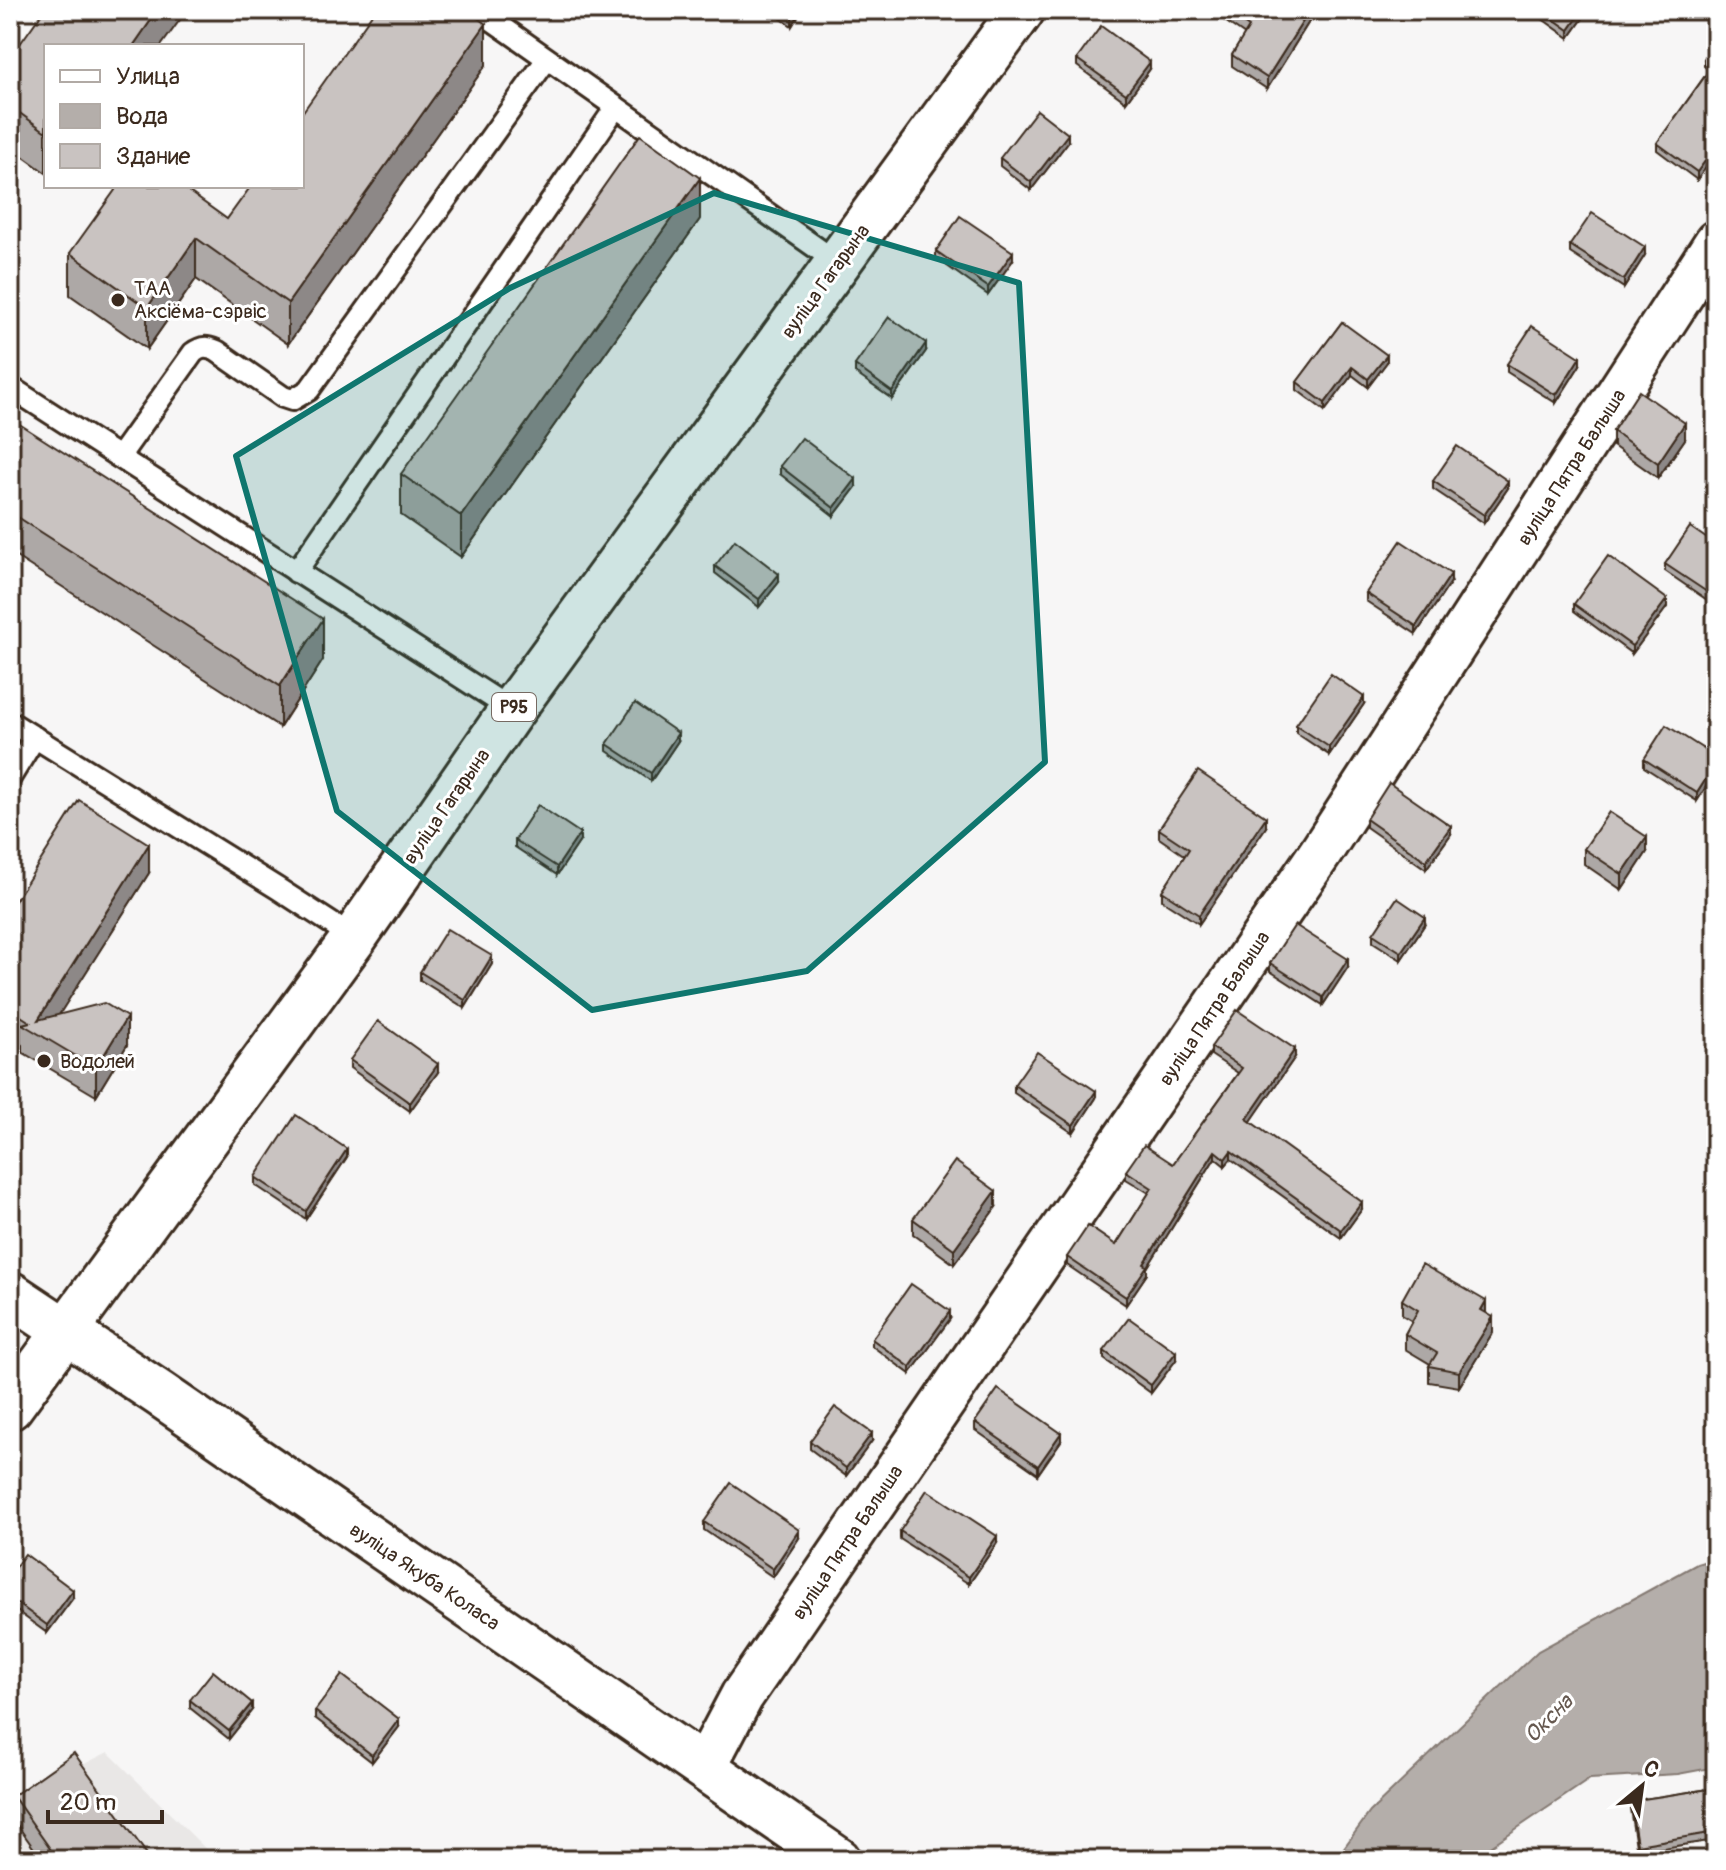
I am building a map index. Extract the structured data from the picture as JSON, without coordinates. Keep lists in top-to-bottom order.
{
  "streets": {
    "main road": ["вуліца Гагарына", "Р95", "вуліца Якуба Коласа"],
    "street": ["вуліца Пятра Балыша"]
  },
  "crossings": [
    ["вуліца Гагарына", "вуліца Якуба Коласа"],
    ["вуліца Пятра Балыша", "вуліца Якуба Коласа"]
  ],
  "water": ["Оксна"],
  "places": ["ТАА Аксіёма-сэрвіс", "Водолей"],
  "legend": ["Улица", "Вода", "Здание"],
  "scale_bar": "20 m",
  "north": "top right"
}
